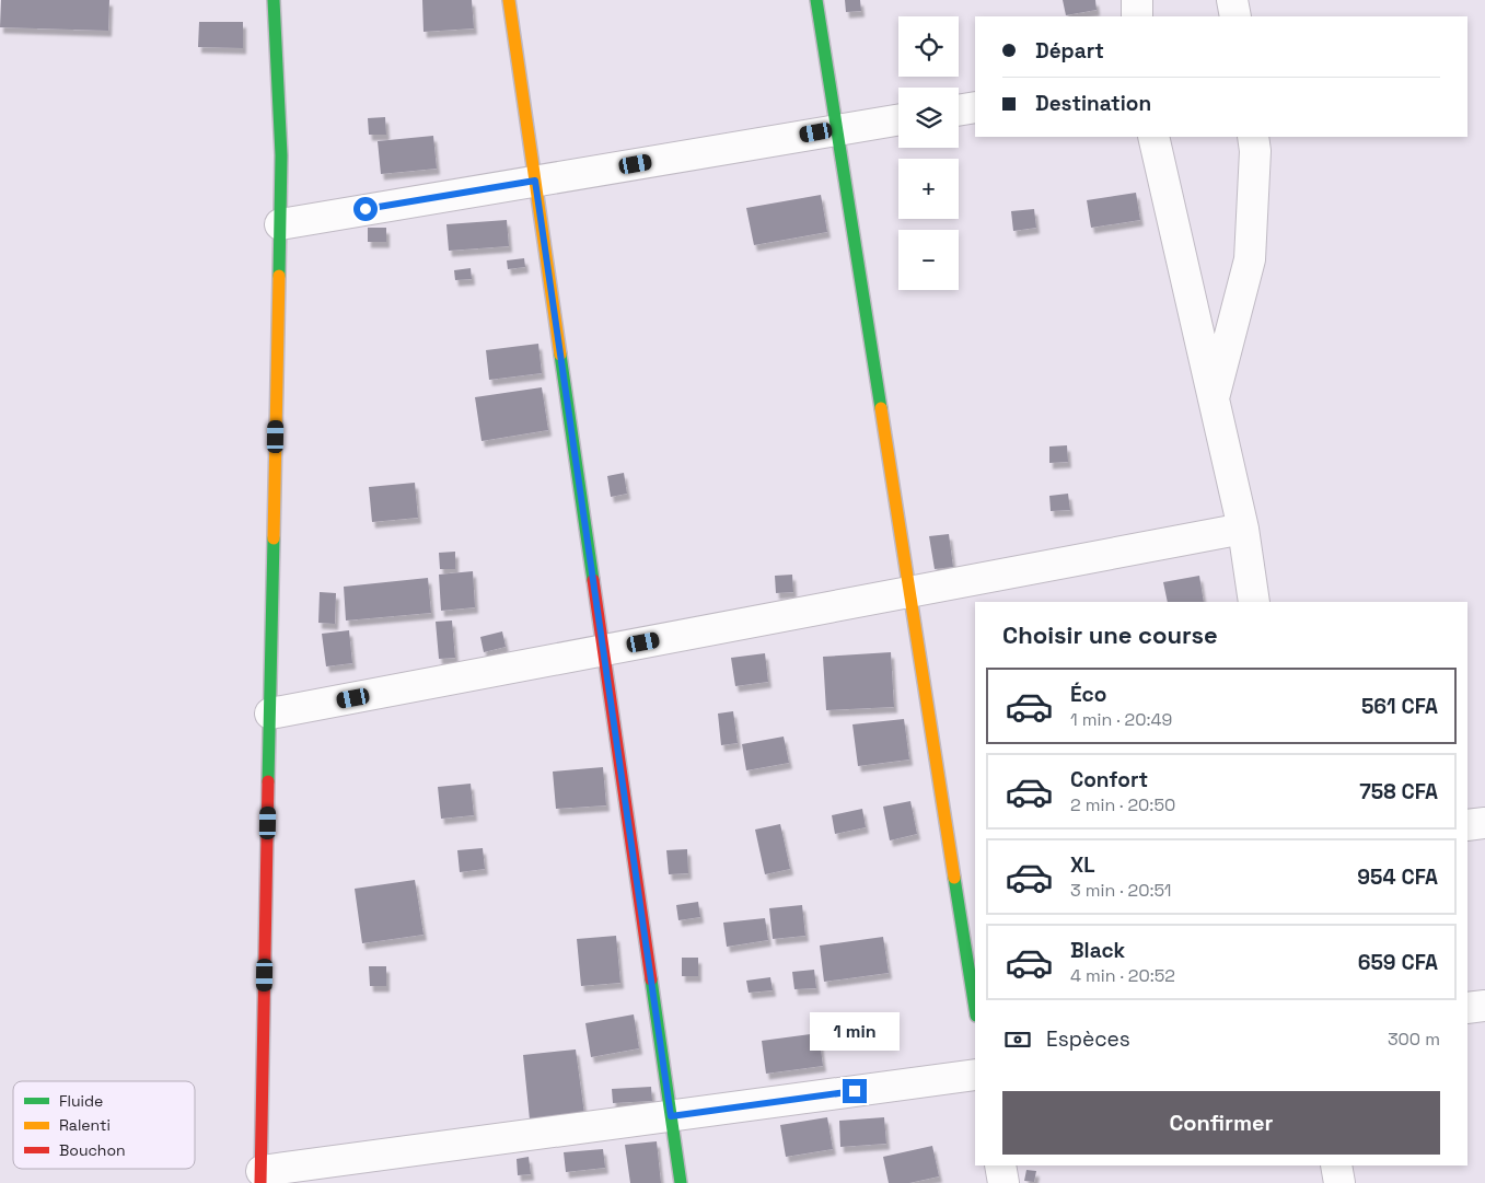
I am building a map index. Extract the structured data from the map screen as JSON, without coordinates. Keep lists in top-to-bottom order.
{
  "legend": ["Fluide", "Ralenti", "Bouchon"],
  "page": {
    "map_buttons": ["+", "−"],
    "banner": ["Départ", "Destination"],
    "heading": "Choisir une course",
    "list": [
      {
        "name": "Éco",
        "note": "1 min · 20:49",
        "value": "561 CFA"
      },
      {
        "name": "Confort",
        "note": "2 min · 20:50",
        "value": "758 CFA"
      },
      {
        "name": "XL",
        "note": "3 min · 20:51",
        "value": "954 CFA"
      },
      {
        "name": "Black",
        "note": "4 min · 20:52",
        "value": "659 CFA"
      }
    ],
    "pay": ["Espèces", "300 m"],
    "bubble": "1 min",
    "buttons": "Confirmer"
  }
}
